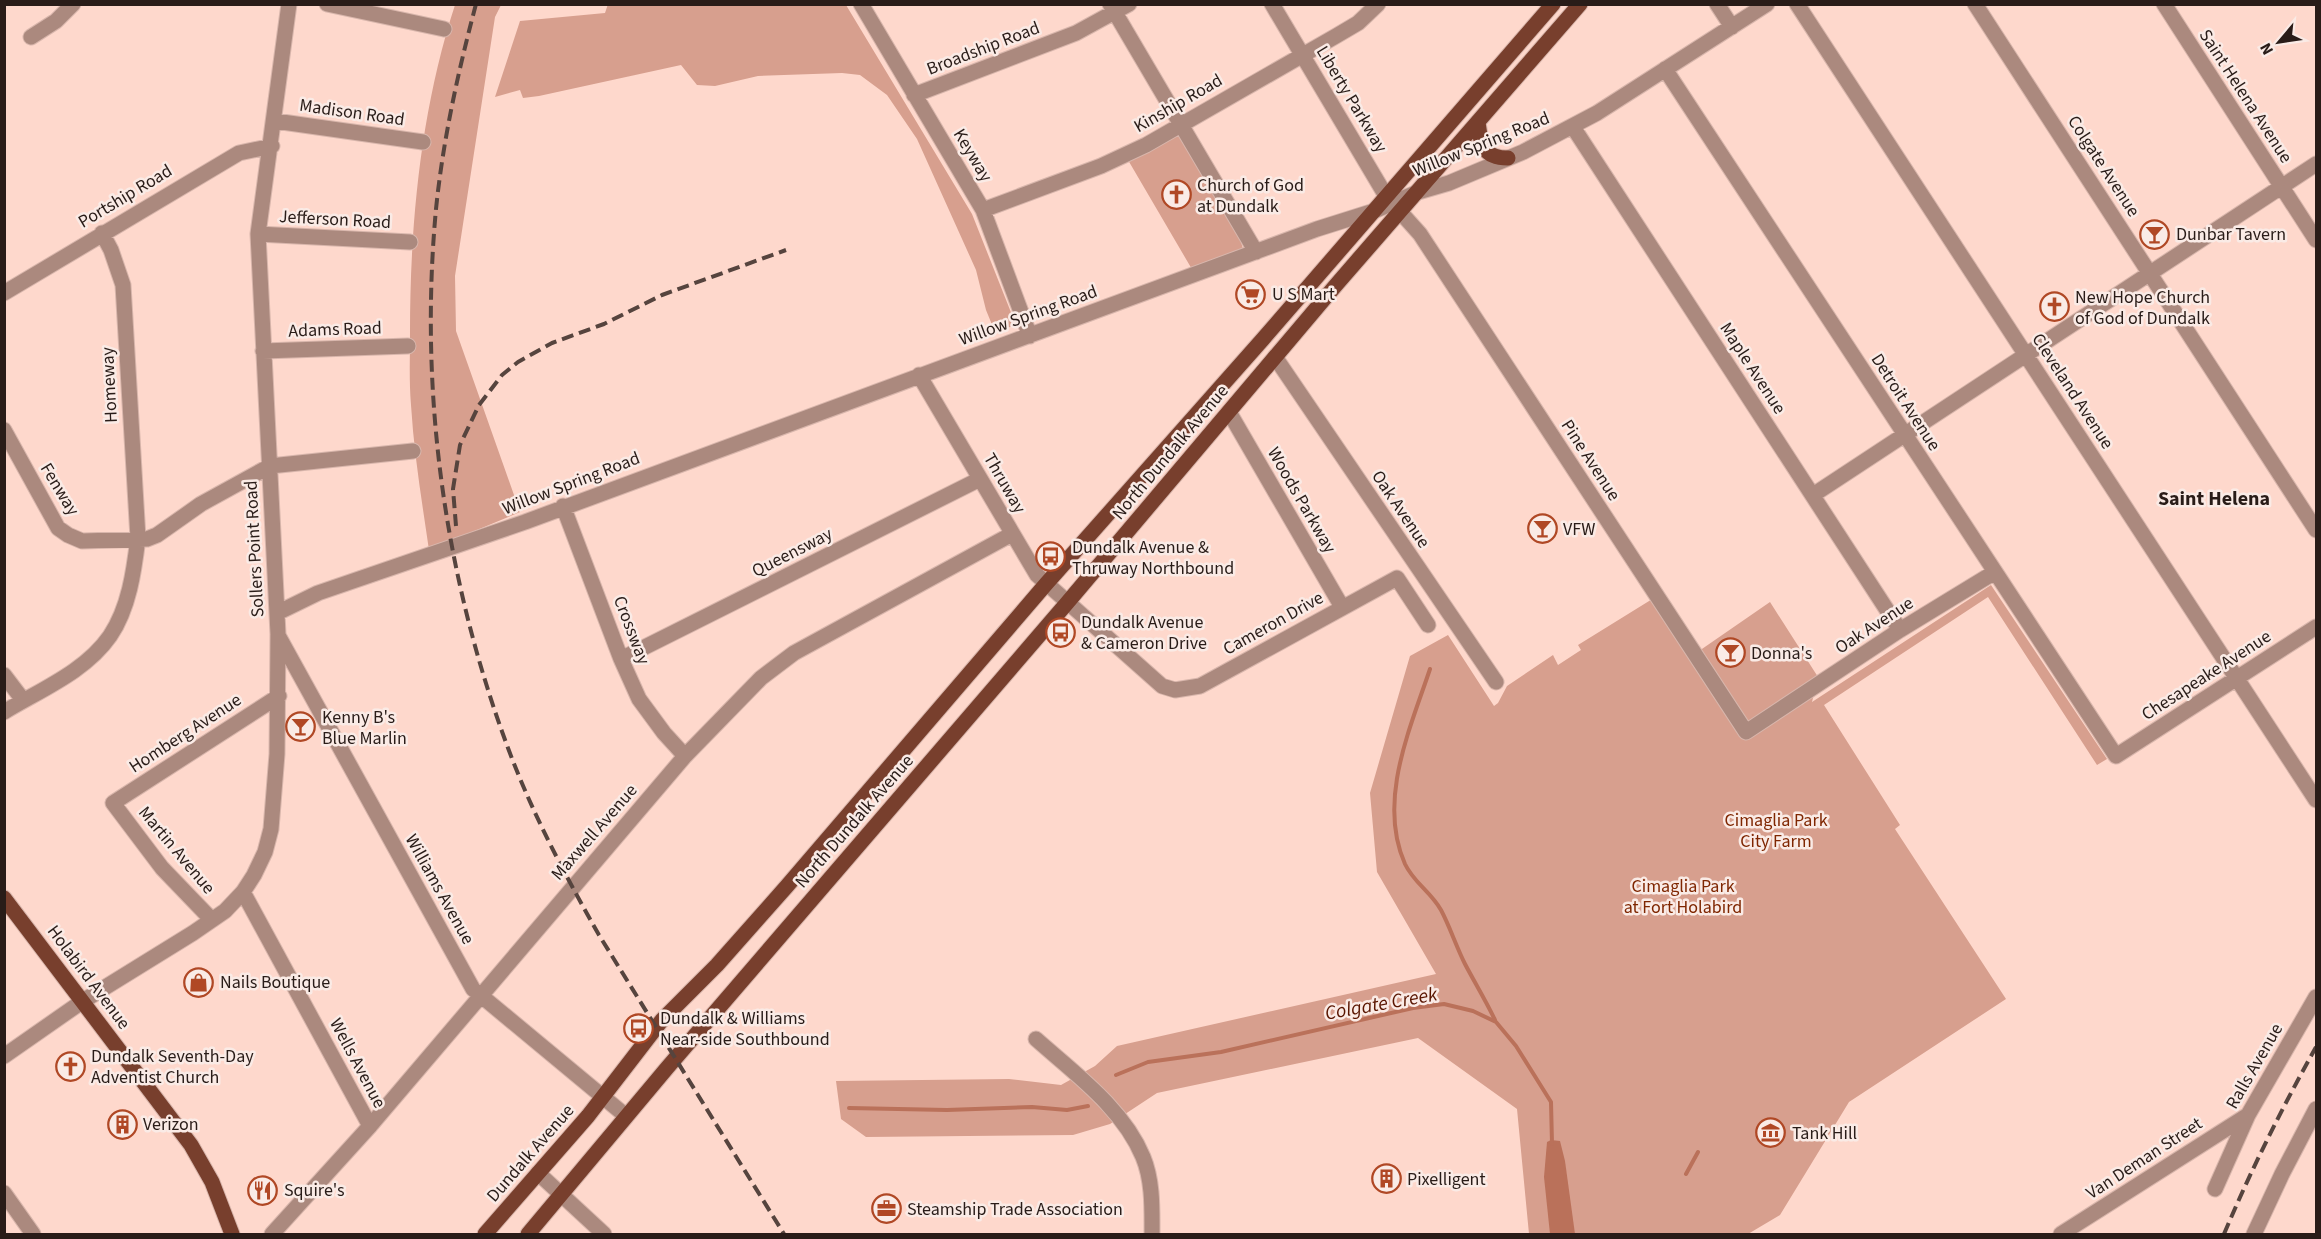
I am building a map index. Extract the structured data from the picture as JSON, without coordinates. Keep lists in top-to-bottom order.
{
  "streets": {
    "main road": ["North Dundalk Avenue", "Holabird Avenue", "Dundalk Avenue"],
    "street": [
      "Broadship Road",
      "Saint Helena Avenue",
      "Liberty Parkway",
      "Kinship Road",
      "Madison Road",
      "Willow Spring Road",
      "Keyway",
      "Colgate Avenue",
      "Portship Road",
      "Jefferson Road",
      "Adams Road",
      "Maple Avenue",
      "Homeway",
      "Cleveland Avenue",
      "Detroit Avenue",
      "Pine Avenue",
      "Thruway",
      "Fenway",
      "Woods Parkway",
      "Oak Avenue",
      "Sollers Point Road",
      "Queensway",
      "Cameron Drive",
      "Crossway",
      "Chesapeake Avenue",
      "Homberg Avenue",
      "Maxwell Avenue",
      "Martin Avenue",
      "Williams Avenue",
      "Wells Avenue",
      "Ralls Avenue",
      "Van Deman Street"
    ]
  },
  "crossings": [
    ["Broadship Road", "Keyway"],
    ["Liberty Parkway", "Kinship Road"],
    ["Liberty Parkway", "North Dundalk Avenue"],
    ["Liberty Parkway", "Pine Avenue"],
    ["Kinship Road", "Keyway"],
    ["Madison Road", "Sollers Point Road"],
    ["Willow Spring Road", "Keyway"],
    ["Willow Spring Road", "Maple Avenue"],
    ["Willow Spring Road", "Detroit Avenue"],
    ["Willow Spring Road", "North Dundalk Avenue"],
    ["Willow Spring Road", "Thruway"],
    ["Willow Spring Road", "Sollers Point Road"],
    ["Willow Spring Road", "Crossway"],
    ["Portship Road", "Homeway"],
    ["Portship Road", "Sollers Point Road"],
    ["Jefferson Road", "Sollers Point Road"],
    ["Adams Road", "Sollers Point Road"],
    ["Maple Avenue", "Oak Avenue"],
    ["Homeway", "Fenway"],
    ["Cleveland Avenue", "Chesapeake Avenue"],
    ["Detroit Avenue", "Oak Avenue"],
    ["Detroit Avenue", "Chesapeake Avenue"],
    ["North Dundalk Avenue", "Pine Avenue"],
    ["North Dundalk Avenue", "Thruway"],
    ["North Dundalk Avenue", "Woods Parkway"],
    ["North Dundalk Avenue", "Oak Avenue"],
    ["North Dundalk Avenue", "Cameron Drive"],
    ["North Dundalk Avenue", "Williams Avenue"],
    ["North Dundalk Avenue", "Dundalk Avenue"],
    ["Pine Avenue", "Oak Avenue"],
    ["Thruway", "Queensway"],
    ["Thruway", "Cameron Drive"],
    ["Thruway", "Maxwell Avenue"],
    ["Woods Parkway", "Cameron Drive"],
    ["Sollers Point Road", "Homberg Avenue"],
    ["Sollers Point Road", "Martin Avenue"],
    ["Sollers Point Road", "Williams Avenue"],
    ["Sollers Point Road", "Holabird Avenue"],
    ["Sollers Point Road", "Wells Avenue"],
    ["Queensway", "Crossway"],
    ["Crossway", "Maxwell Avenue"],
    ["Homberg Avenue", "Martin Avenue"],
    ["Maxwell Avenue", "Williams Avenue"],
    ["Maxwell Avenue", "Wells Avenue"],
    ["Williams Avenue", "Dundalk Avenue"],
    ["Ralls Avenue", "Van Deman Street"]
  ],
  "districts": ["Saint Helena"],
  "water": ["Colgate Creek"],
  "parks": ["Cimaglia Park City Farm", "Cimaglia Park at Fort Holabird"],
  "places": {
    "church": ["Church of God at Dundalk", "New Hope Church of God of Dundalk", "Dundalk Seventh-Day Adventist Church"],
    "bar": [
      "Dunbar Tavern",
      "VFW",
      "Donna's",
      "Kenny B's Blue Marlin"
    ],
    "supermarket": ["U S Mart"],
    "bus stop": ["Dundalk Avenue & Thruway Northbound", "Dundalk Avenue & Cameron Drive", "Dundalk & Williams Near-side Southbound"],
    "shop": ["Nails Boutique"],
    "building": ["Verizon", "Pixelligent"],
    "museum": ["Tank Hill"],
    "restaurant": ["Squire's"],
    "office": ["Steamship Trade Association"]
  },
  "north": "bottom left"
}
